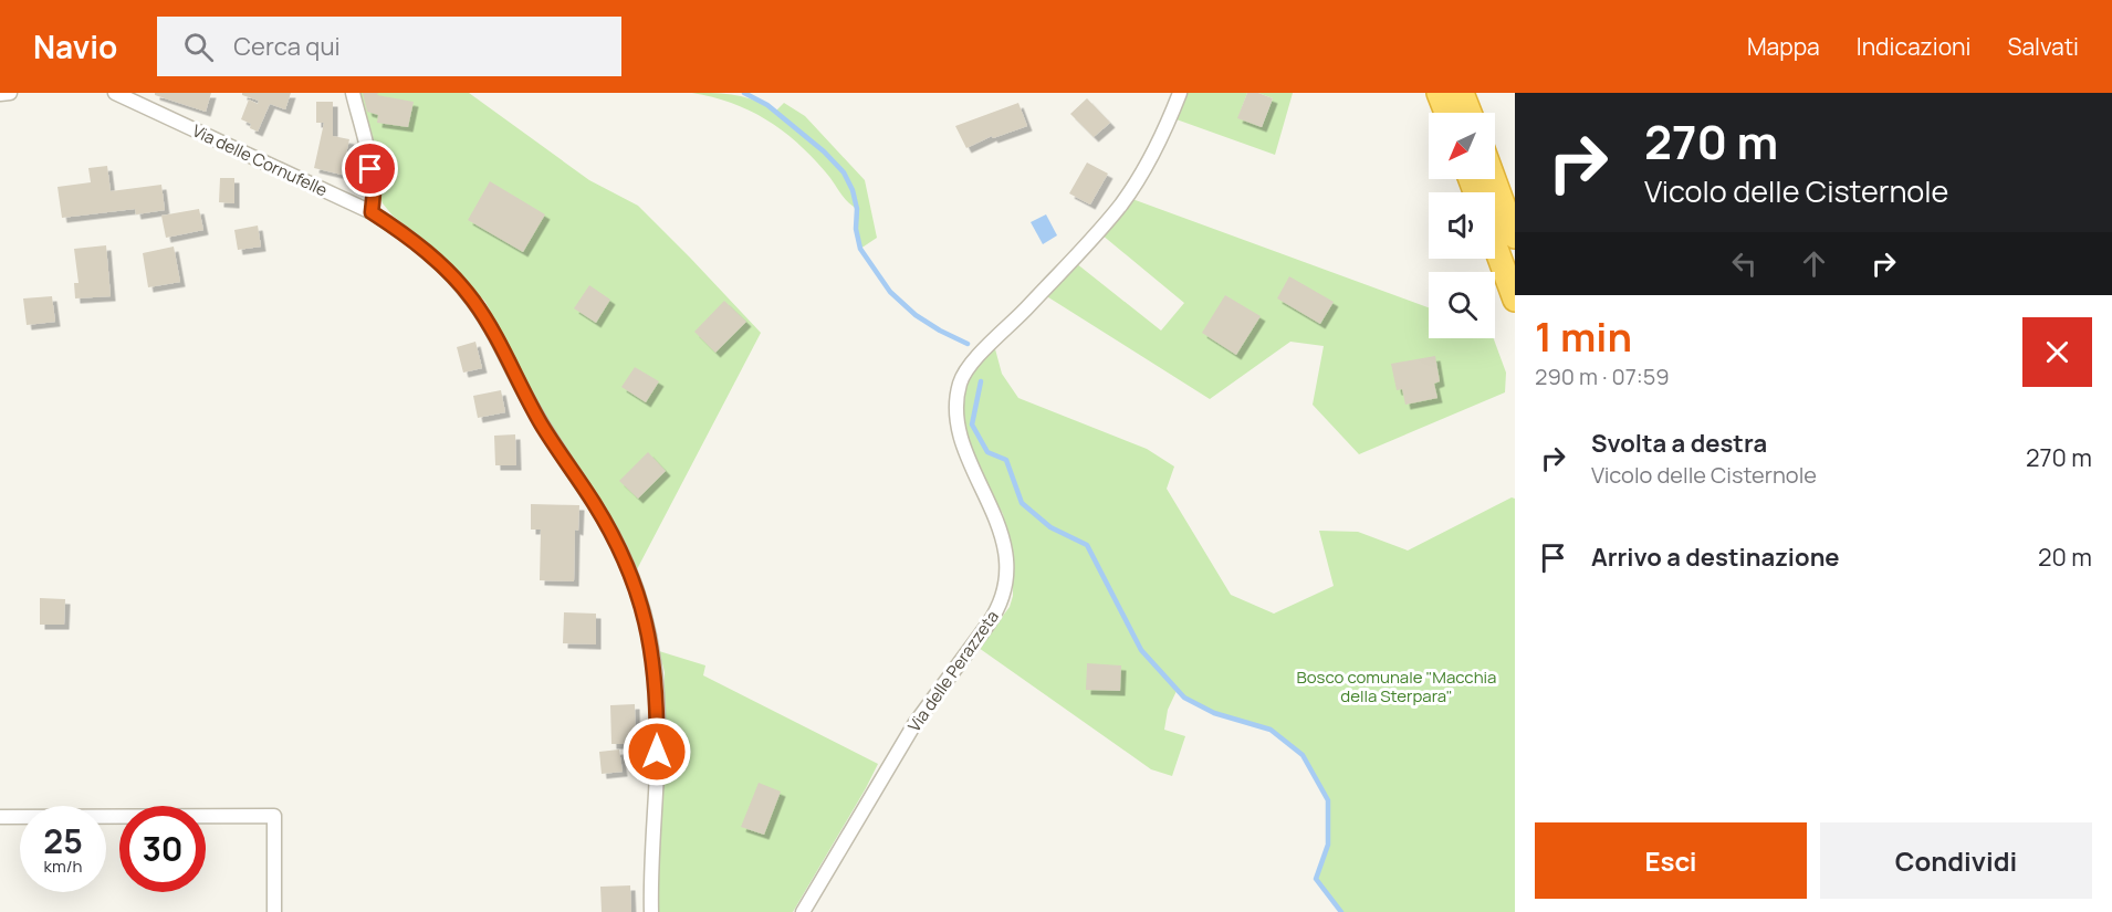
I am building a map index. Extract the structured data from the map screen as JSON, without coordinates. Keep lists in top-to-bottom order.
{
  "streets": {
    "street": ["Via delle Cornufelle", "Via delle Perazzeta"]
  },
  "parks": ["Bosco comunale \"Macchia della Sterpara\""],
  "north": "bottom left",
  "page": {
    "header": "Navio",
    "search": "Cerca qui",
    "nav": ["Mappa", "Indicazioni", "Salvati"],
    "turn": ["270 m", "Vicolo delle Cisternole"],
    "heading": ["1 min", "290 m · 07:59"],
    "list": [
      {
        "name": "Svolta a destra",
        "note": "Vicolo delle Cisternole",
        "value": "270 m"
      },
      {
        "name": "Arrivo a destinazione",
        "value": "20 m"
      }
    ],
    "speed": "25 km/h",
    "limit": "30",
    "buttons": ["Esci", "Condividi"]
  }
}
